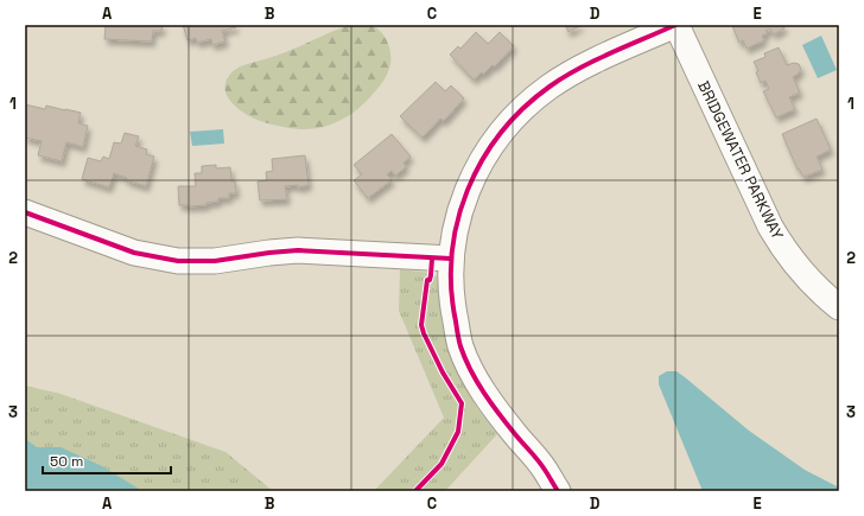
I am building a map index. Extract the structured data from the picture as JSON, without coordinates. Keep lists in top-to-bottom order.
{
  "streets": {
    "street": ["BRIDGEWATER PARKWAY"]
  },
  "scale_bar": "50 m",
  "grid": {
    "columns": [
      "A",
      "B",
      "C",
      "D",
      "E"
    ],
    "rows": ["1", "2", "3"]
  }
}
